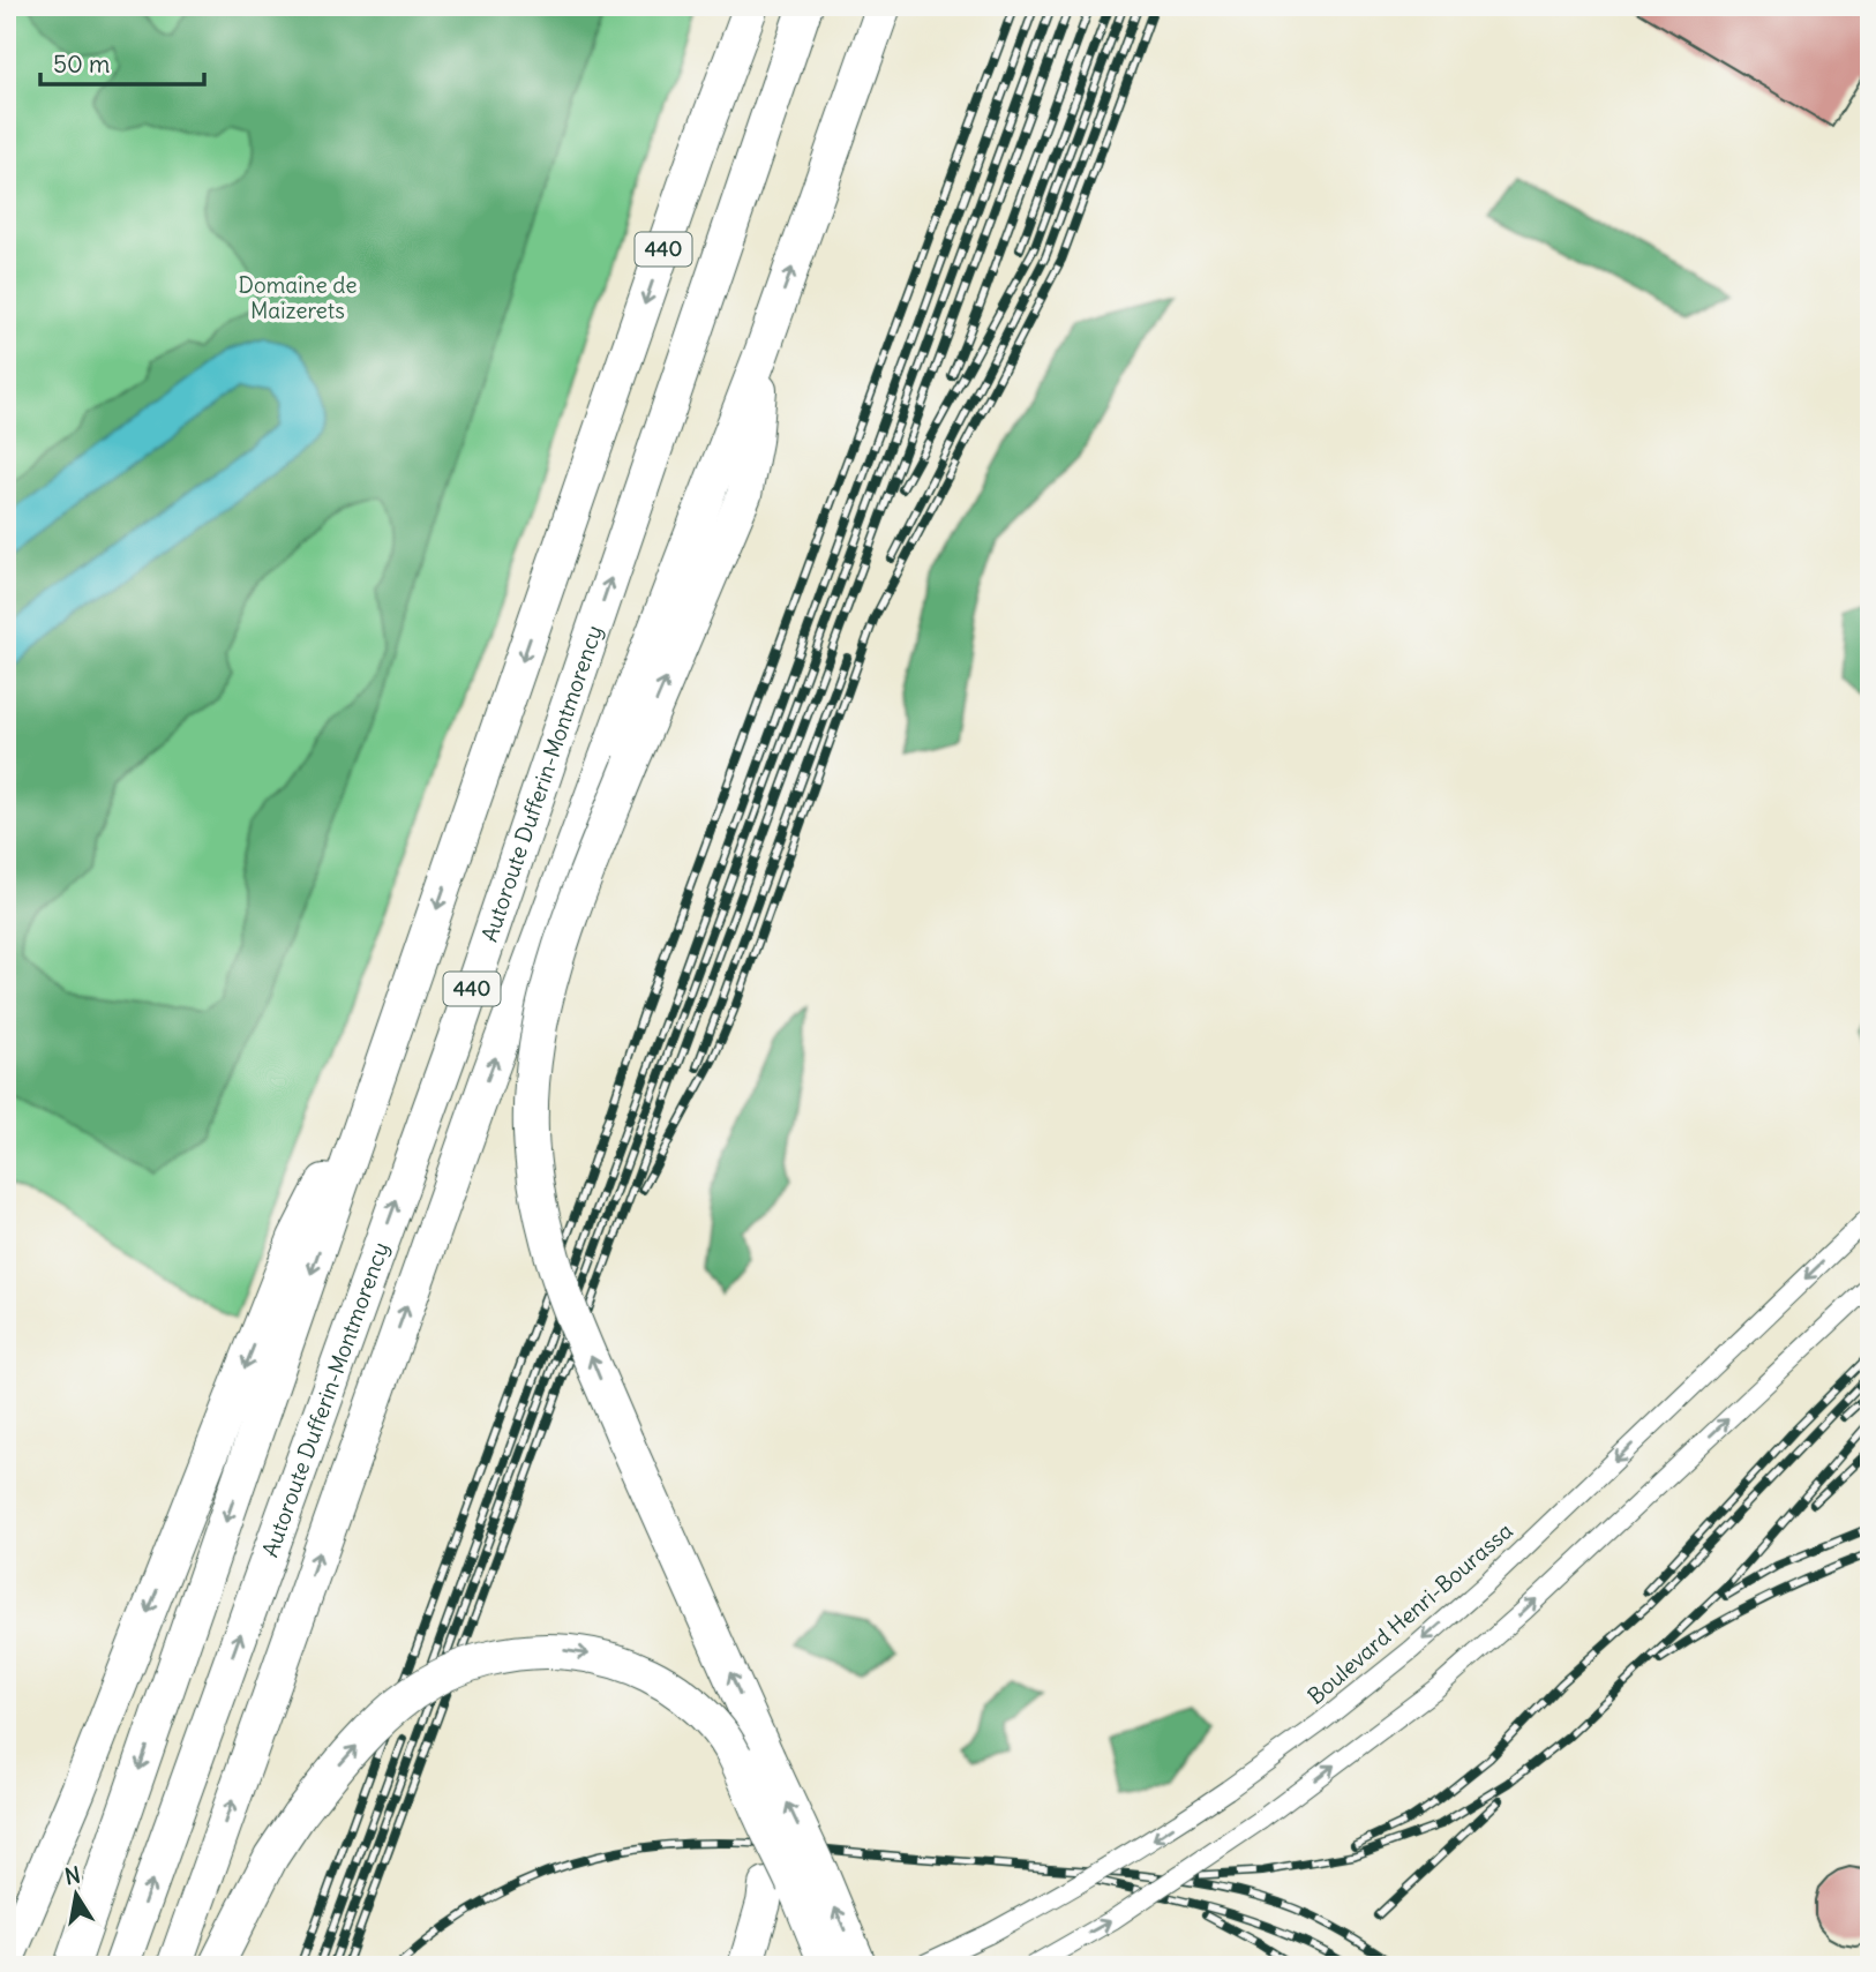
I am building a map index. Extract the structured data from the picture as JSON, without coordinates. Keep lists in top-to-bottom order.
{
  "streets": {
    "highway": ["440", "Autoroute Dufferin-Montmorency"],
    "street": ["Boulevard Henri-Bourassa"]
  },
  "parks": ["Domaine de Maizerets"],
  "scale_bar": "50 m",
  "north": "top"
}
